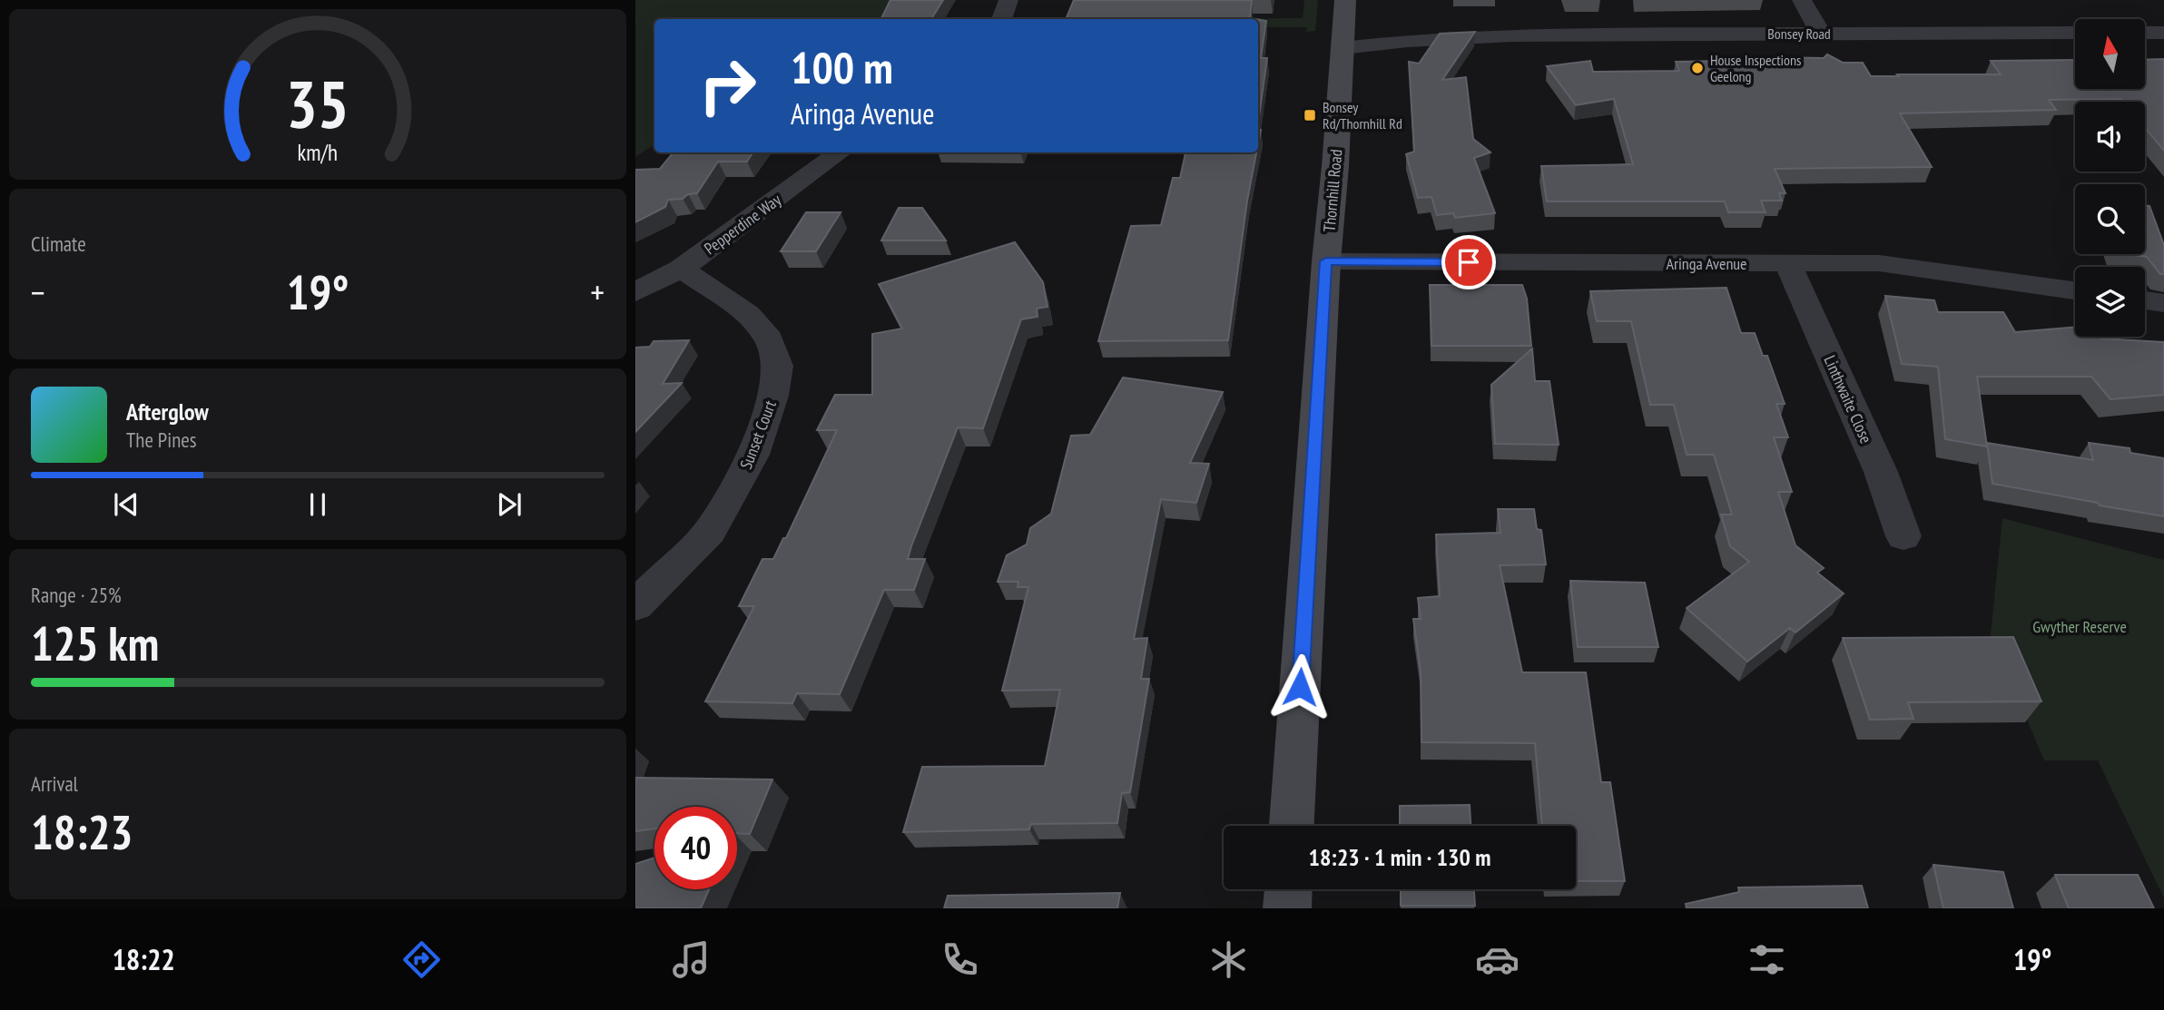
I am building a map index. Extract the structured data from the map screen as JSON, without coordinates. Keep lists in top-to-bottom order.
{
  "streets": {
    "street": [
      "Bonsey Road",
      "Thornhill Road",
      "Pepperdine Way",
      "Aringa Avenue",
      "Linthwaite Close",
      "Sunset Court"
    ]
  },
  "crossings": [
    ["Bonsey Road", "Thornhill Road"],
    ["Thornhill Road", "Aringa Avenue"],
    ["Pepperdine Way", "Sunset Court"],
    ["Aringa Avenue", "Linthwaite Close"]
  ],
  "parks": ["Gwyther Reserve"],
  "places": {
    "other": ["House Inspections Geelong"],
    "transit": ["Bonsey Rd/Thornhill Rd"]
  },
  "north": "top",
  "page": {
    "turn": ["100 m", "Aringa Avenue"],
    "tile": [
      "Climate",
      ["Range · 25%", "125 km"],
      ["Arrival", "18:23"]
    ],
    "heat": ["−", "19°", "+"],
    "song": ["Afterglow", "The Pines"],
    "limit": "40",
    "trip": "18:23 · 1 min · 130 m",
    "tabs": ["18:22", "19°"],
    "gauge": ["35", "km/h"]
  }
}
